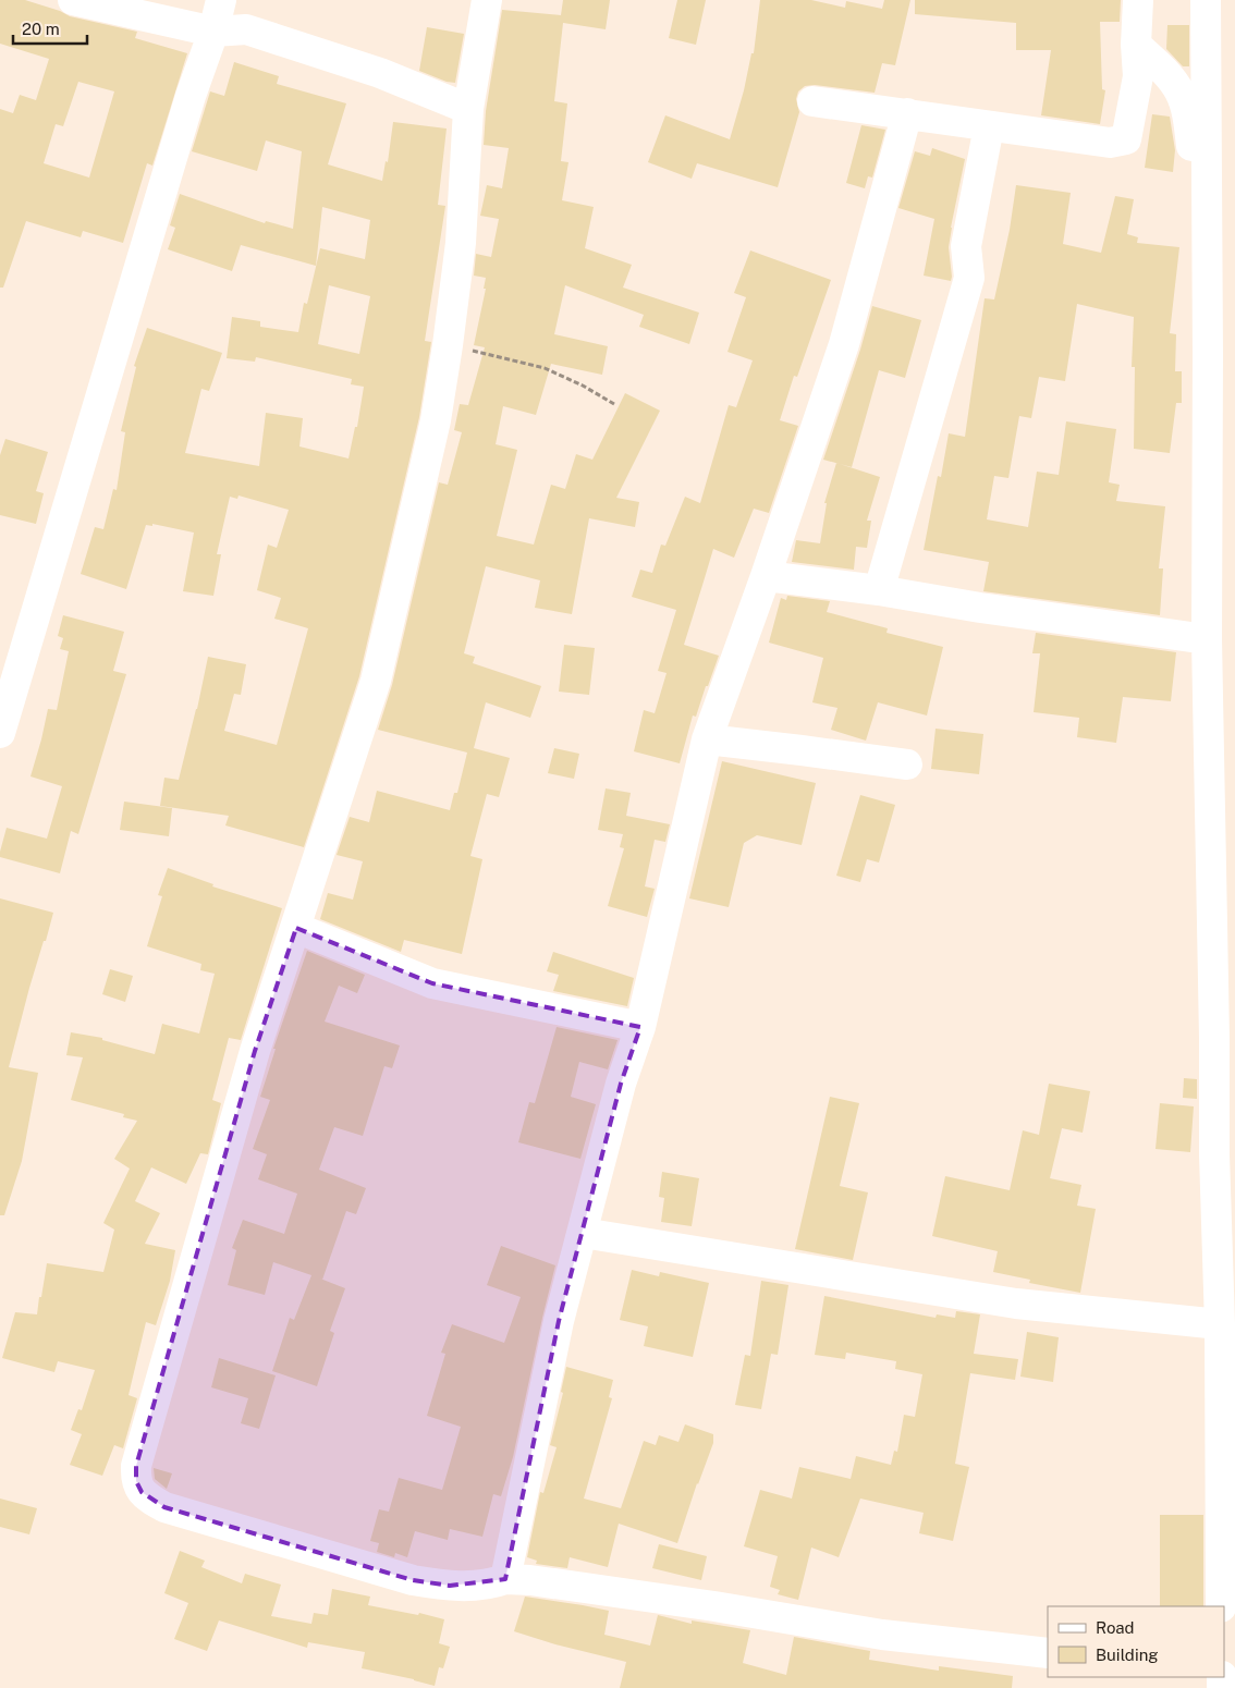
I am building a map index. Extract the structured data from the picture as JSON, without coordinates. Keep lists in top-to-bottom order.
{
  "legend": ["Road", "Building"],
  "scale_bar": "20 m"
}
